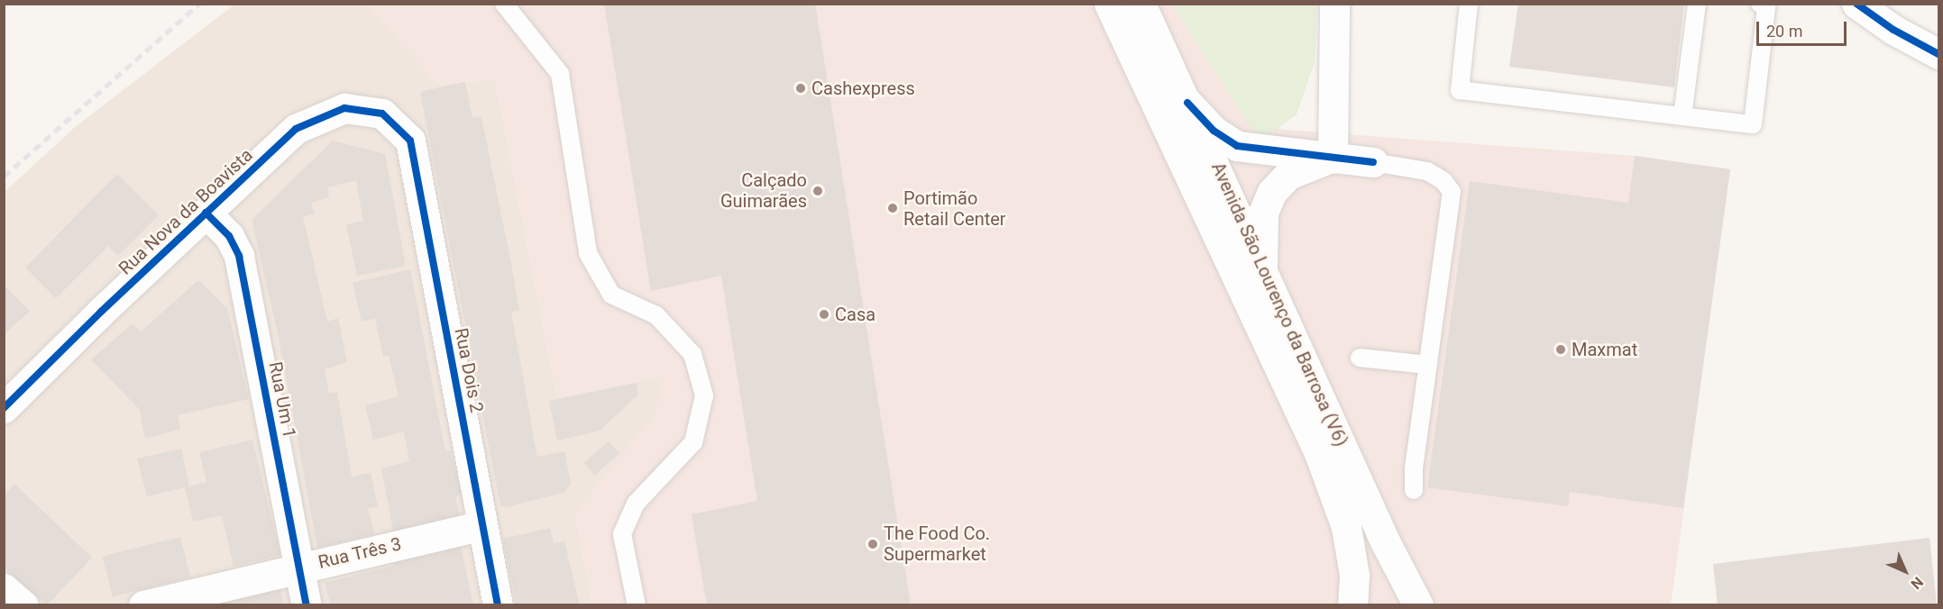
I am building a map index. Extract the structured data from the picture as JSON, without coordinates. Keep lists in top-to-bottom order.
{
  "streets": {
    "street": [
      "Rua Nova da Boavista",
      "Avenida São Lourenço da Barrosa (V6)",
      "Rua Dois 2",
      "Rua Um 1",
      "Rua Três 3"
    ]
  },
  "crossings": [
    ["Rua Nova da Boavista", "Rua Dois 2"],
    ["Rua Nova da Boavista", "Rua Um 1"],
    ["Rua Dois 2", "Rua Três 3"],
    ["Rua Um 1", "Rua Três 3"]
  ],
  "places": [
    "Cashexpress",
    "Calçado Guimarães",
    "Portimão Retail Center",
    "Casa",
    "Maxmat",
    "The Food Co. Supermarket"
  ],
  "scale_bar": "20 m",
  "north": "bottom right"
}
